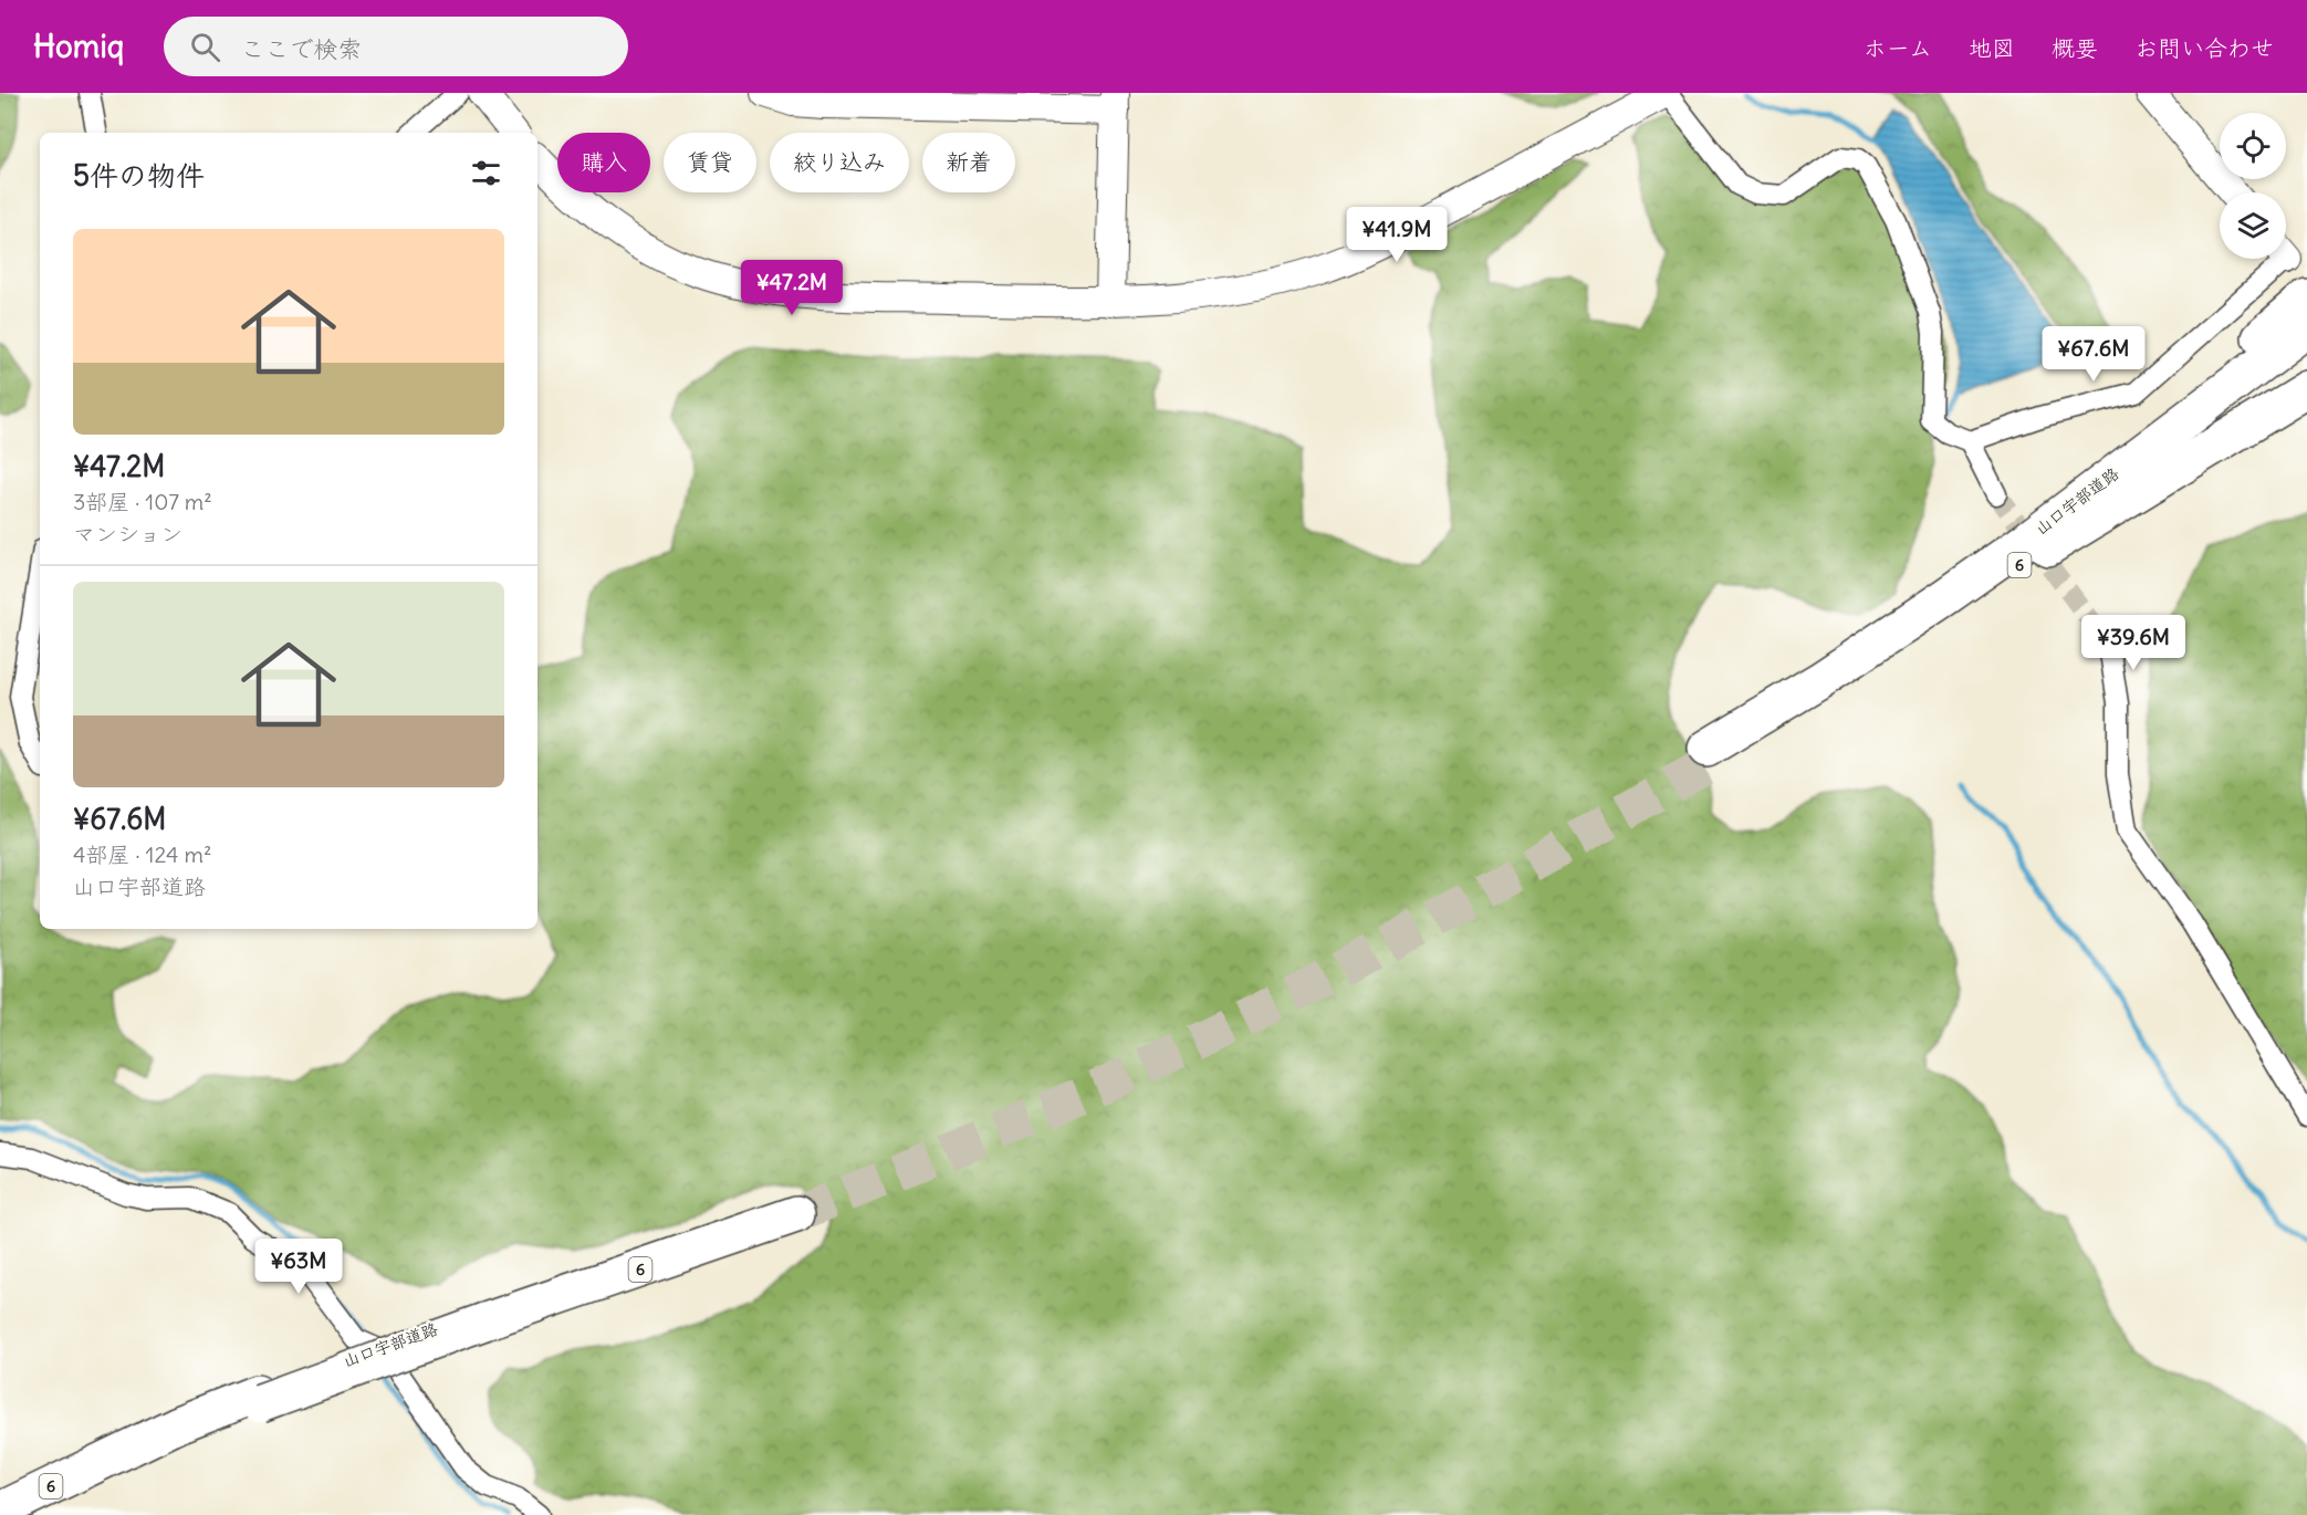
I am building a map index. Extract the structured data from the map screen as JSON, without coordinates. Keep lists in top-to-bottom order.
{
  "streets": {
    "highway": ["山口宇部道路", "6"]
  },
  "page": {
    "header": "Homiq",
    "search": "ここで検索",
    "nav": [
      "ホーム",
      "地図",
      "概要",
      "お問い合わせ"
    ],
    "chip": [
      "購入",
      "賃貸",
      "絞り込み",
      "新着"
    ],
    "heading": "5件の物件",
    "price": [
      "¥41.9M",
      "¥47.2M",
      "¥67.6M",
      "¥39.6M",
      "¥63M"
    ],
    "list": [
      {
        "name": "¥47.2M",
        "note": "3部屋 · 107 m² · マンション"
      },
      {
        "name": "¥67.6M",
        "note": "4部屋 · 124 m² · 山口宇部道路"
      }
    ]
  }
}
